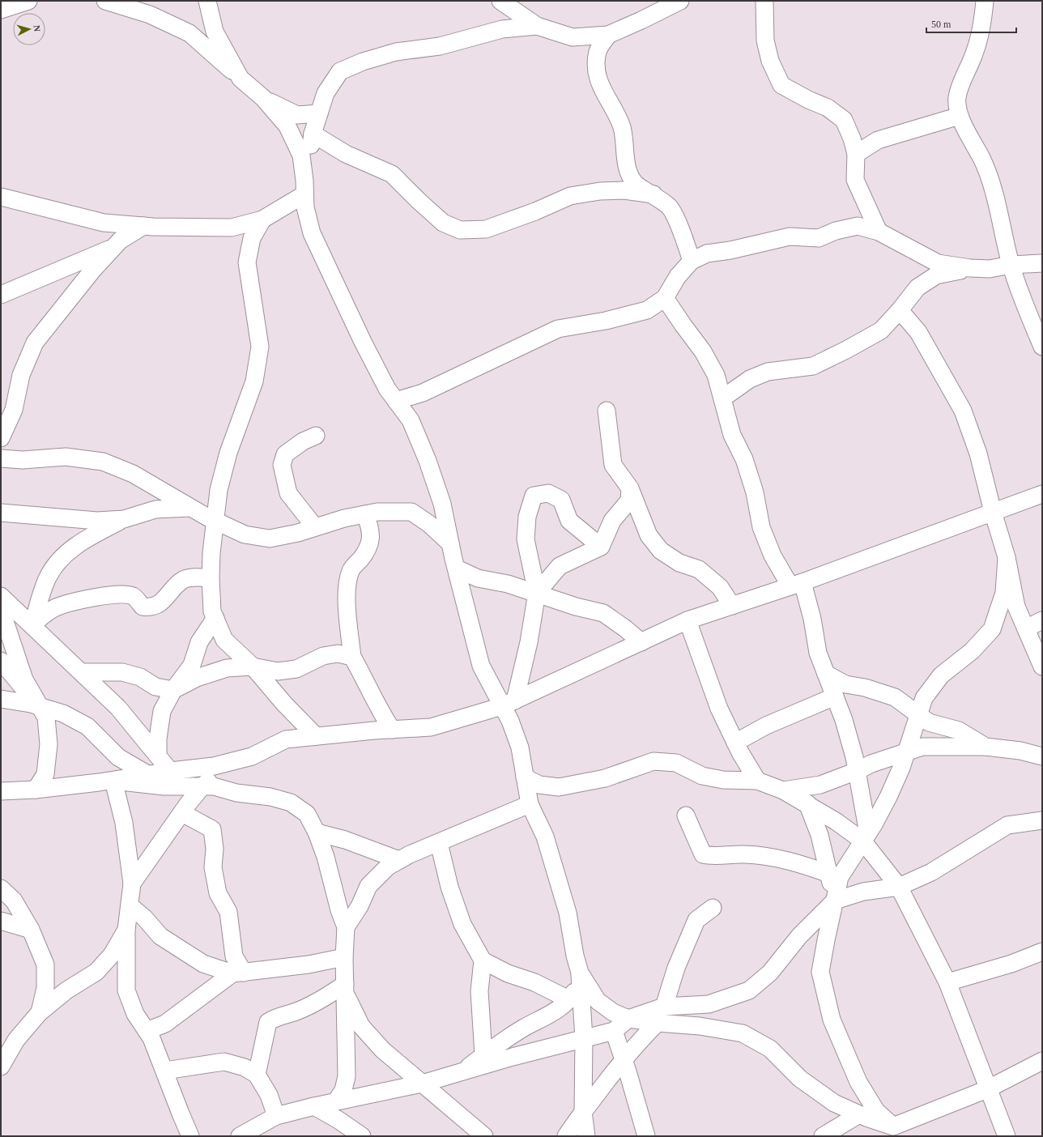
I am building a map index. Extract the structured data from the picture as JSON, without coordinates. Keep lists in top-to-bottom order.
{
  "scale_bar": "50 m",
  "north": "right"
}
